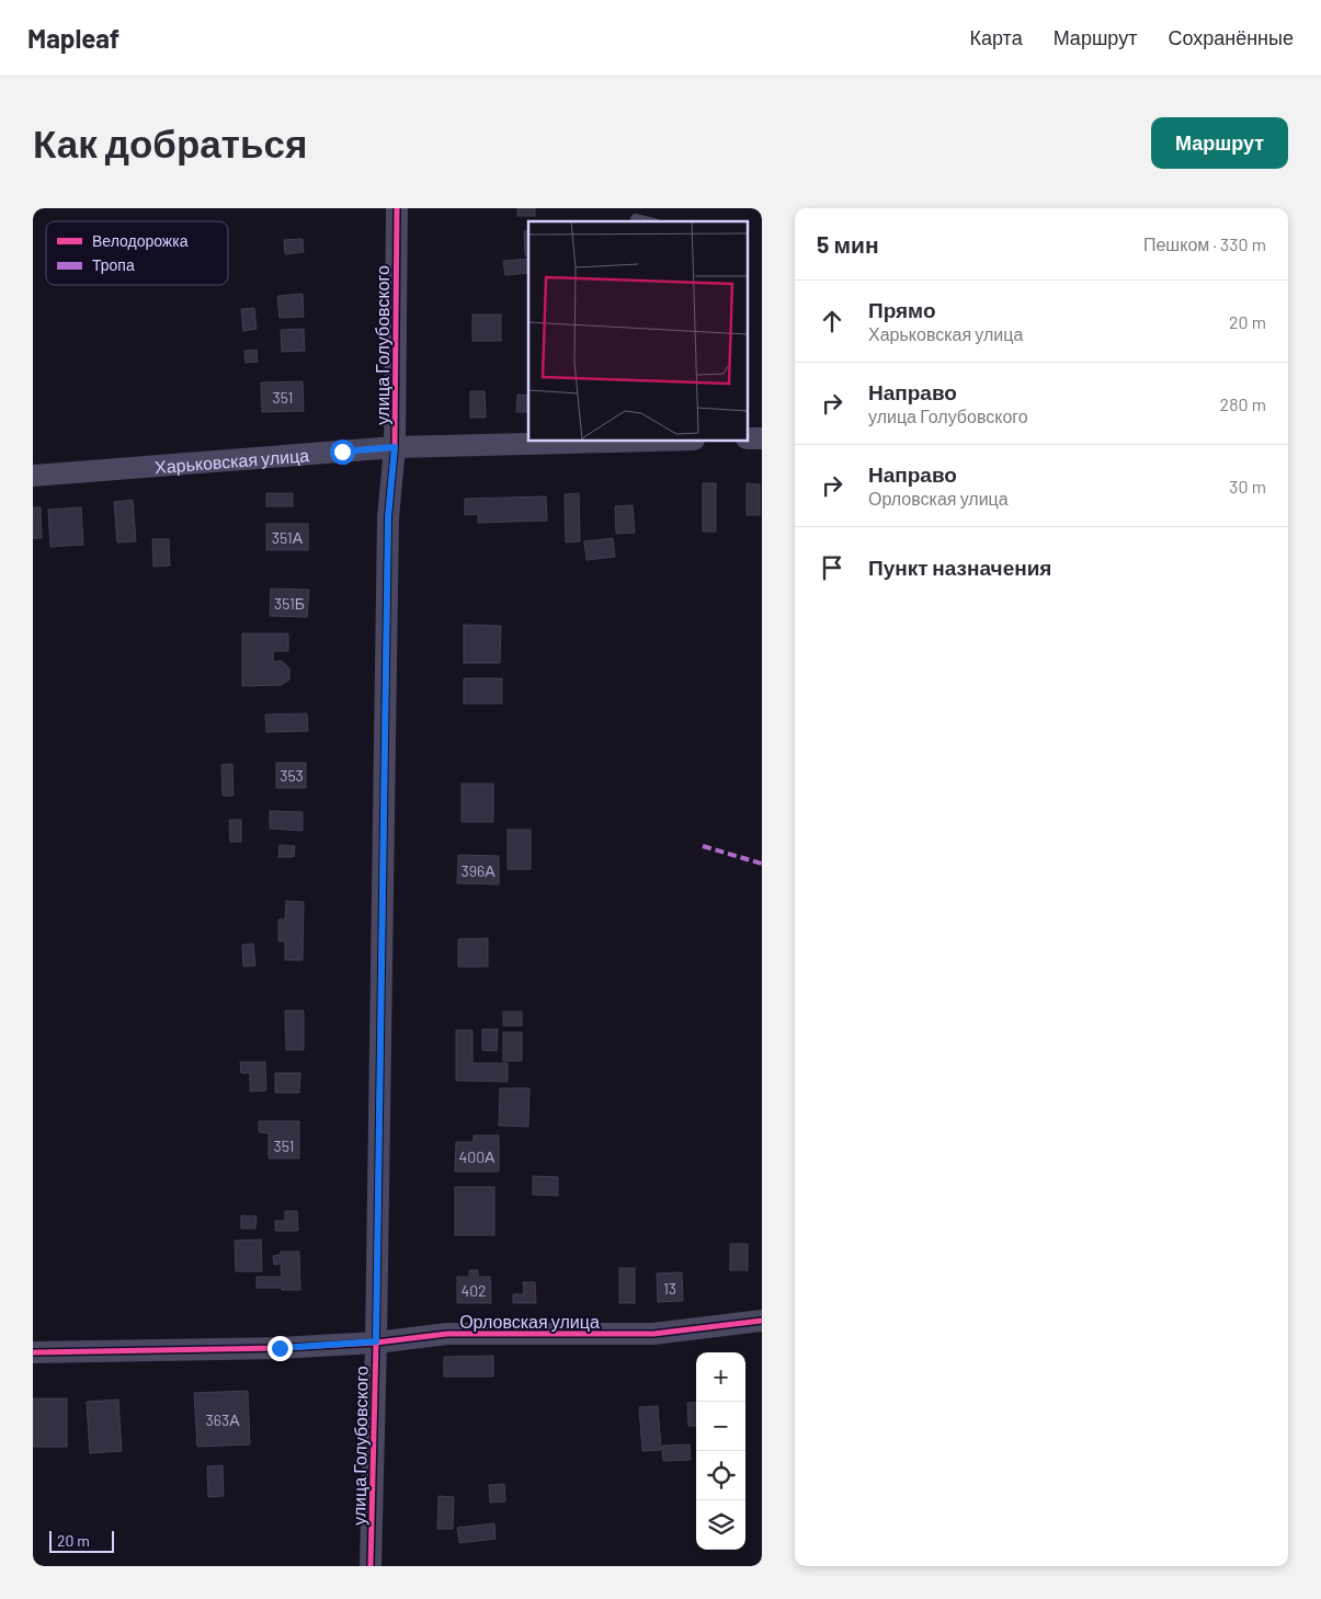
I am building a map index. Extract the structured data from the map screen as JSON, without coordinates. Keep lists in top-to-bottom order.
{
  "streets": {
    "street": ["улица Голубовского", "Харьковская улица", "Орловская улица"]
  },
  "crossings": [
    ["улица Голубовского", "Харьковская улица"],
    ["улица Голубовского", "Орловская улица"]
  ],
  "house_numbers": [
    "351",
    "351А",
    "351Б",
    "353",
    "396А",
    "351",
    "400А",
    "13",
    "402",
    "363А"
  ],
  "legend": ["Велодорожка", "Тропа"],
  "scale_bar": "20 m",
  "page": {
    "header": "Mapleaf",
    "nav": ["Карта", "Маршрут", "Сохранённые"],
    "buttons": "Маршрут",
    "title": "Как добраться",
    "heading": ["5 мин", "Пешком · 330 m"],
    "list": [
      ["Прямо", "Харьковская улица", "20 m"],
      ["Направо", "улица Голубовского", "280 m"],
      ["Направо", "Орловская улица", "30 m"],
      "Пункт назначения"
    ],
    "map_buttons": ["+", "−"],
    "scale": "20 m"
  }
}
